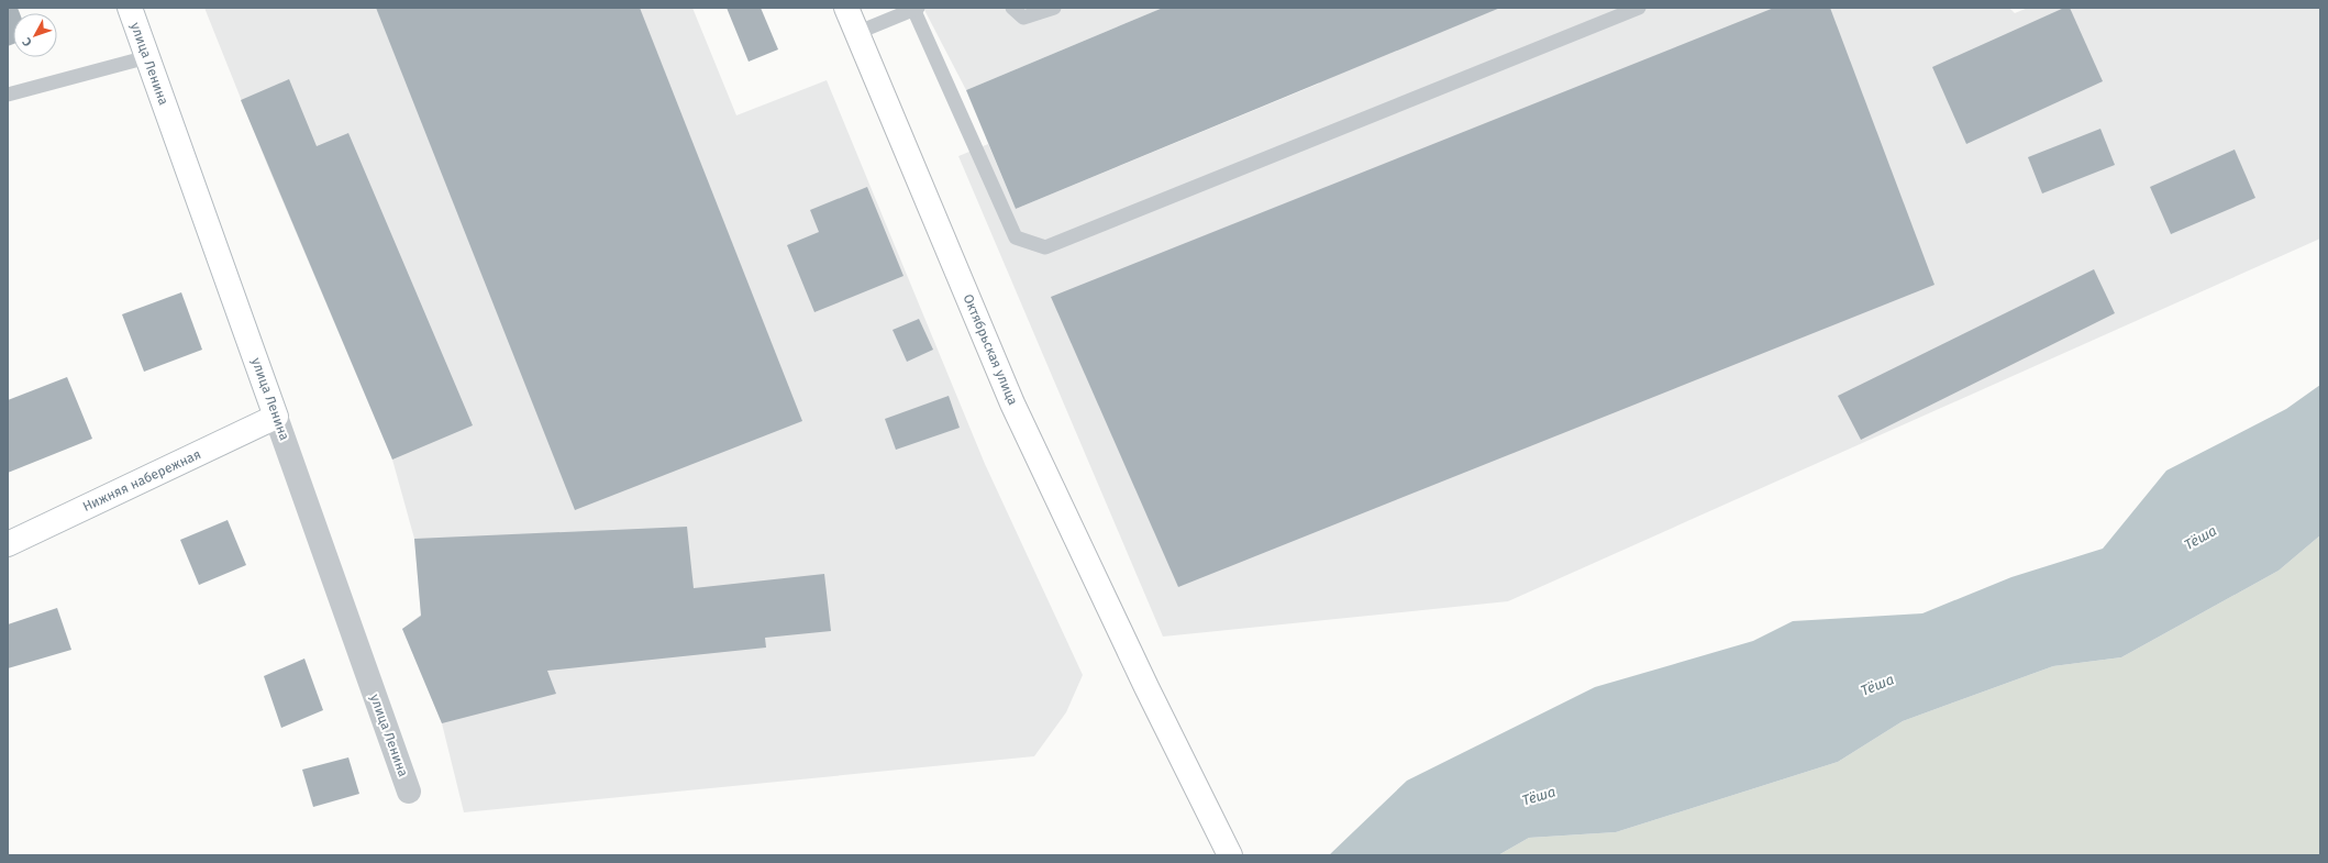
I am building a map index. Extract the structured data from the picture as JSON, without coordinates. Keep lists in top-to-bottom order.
{
  "streets": {
    "main road": ["улица Ленина", "Октябрьская улица", "Нижняя набережная"]
  },
  "crossings": [
    ["улица Ленина", "Нижняя набережная"]
  ],
  "water": ["Тёша"],
  "north": "bottom left"
}
